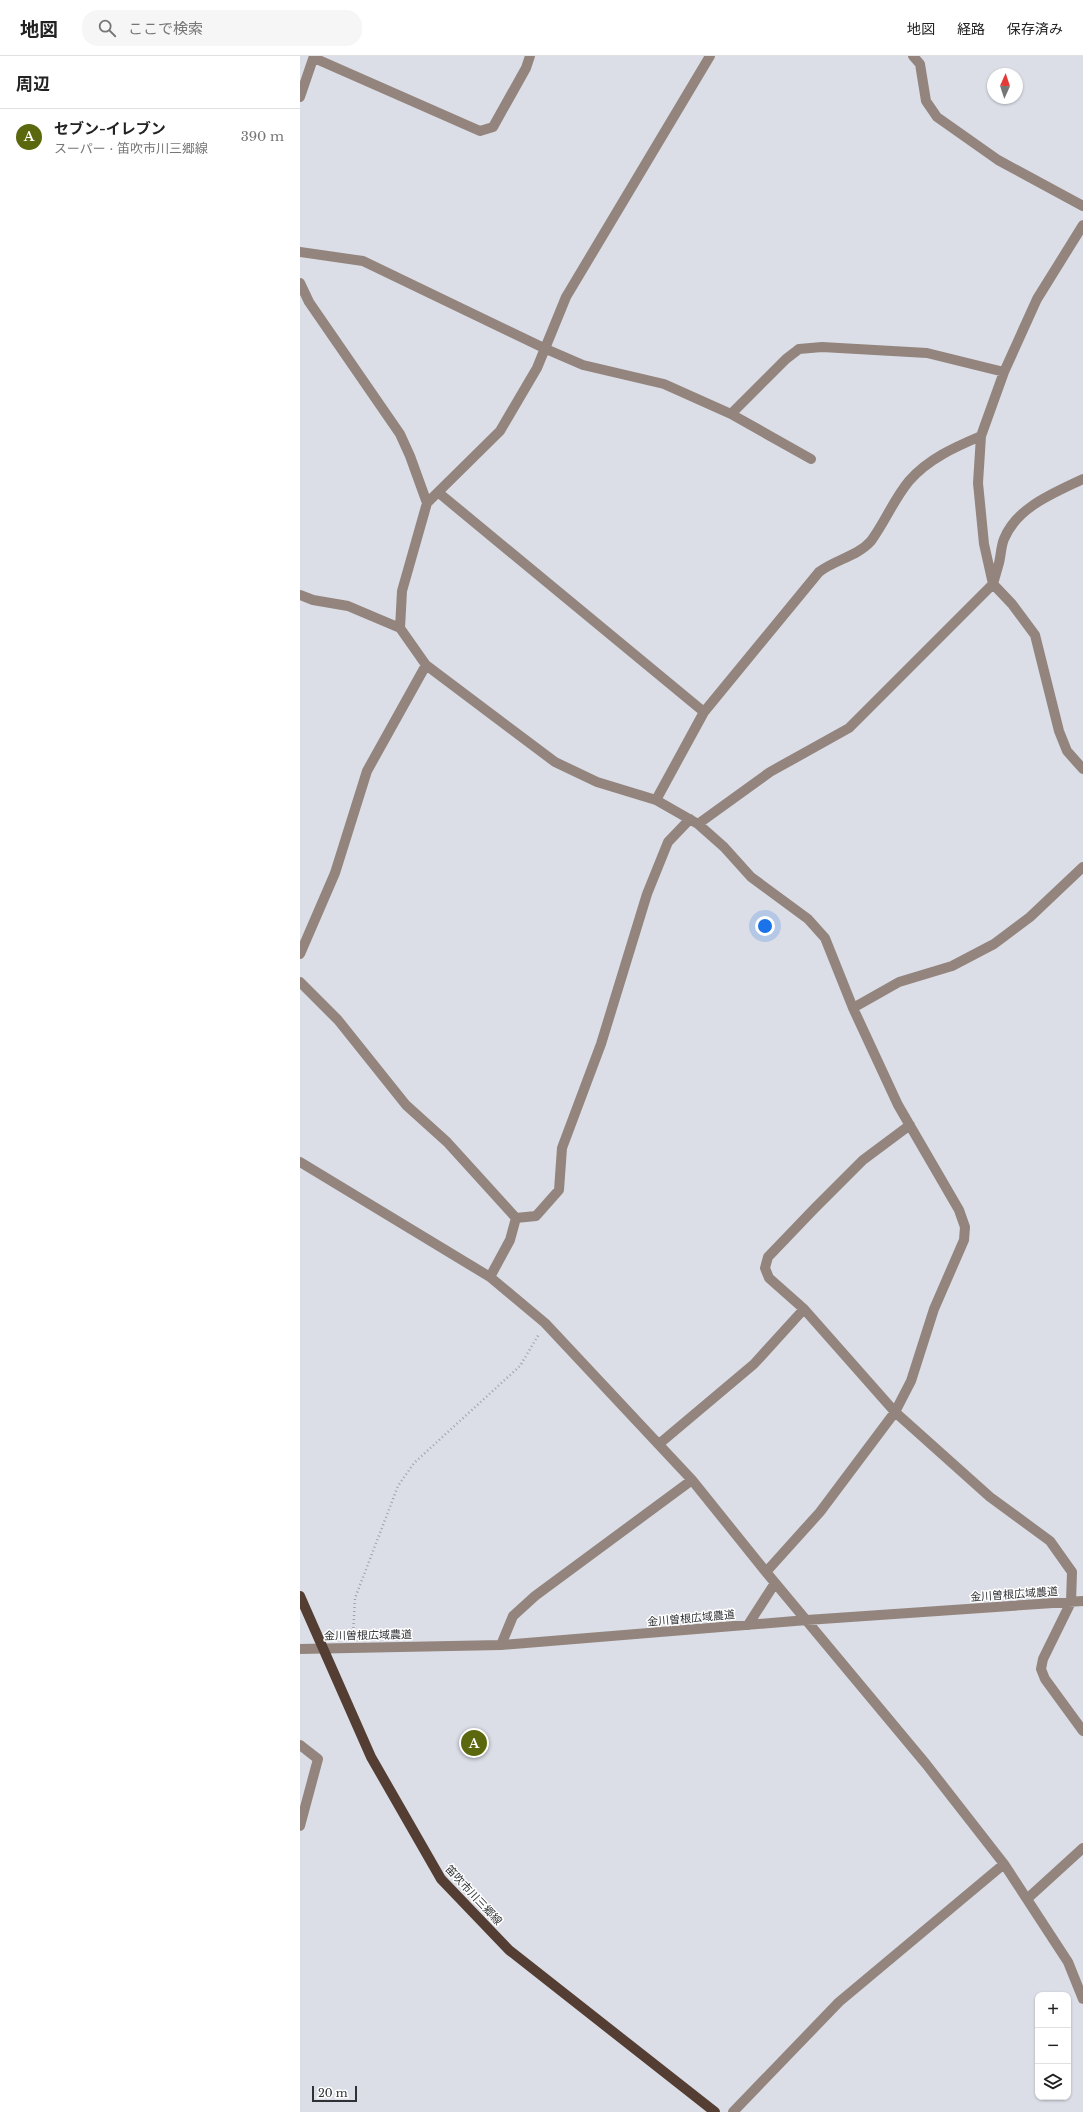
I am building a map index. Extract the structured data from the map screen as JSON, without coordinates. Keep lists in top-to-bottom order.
{
  "streets": {
    "main road": ["笛吹市川三郷線"],
    "street": ["金川曽根広域農道"]
  },
  "crossings": [
    ["金川曽根広域農道", "笛吹市川三郷線"]
  ],
  "scale_bar": "20 m",
  "north": "top",
  "page": {
    "header": "地図",
    "search": "ここで検索",
    "nav": ["地図", "経路", "保存済み"],
    "heading": "周辺",
    "list": [
      {
        "mark": "A",
        "name": "セブン-イレブン",
        "note": "スーパー · 笛吹市川三郷線",
        "value": "390 m"
      }
    ],
    "pins": "A",
    "map_buttons": ["+", "−"],
    "scale": "20 m"
  }
}
